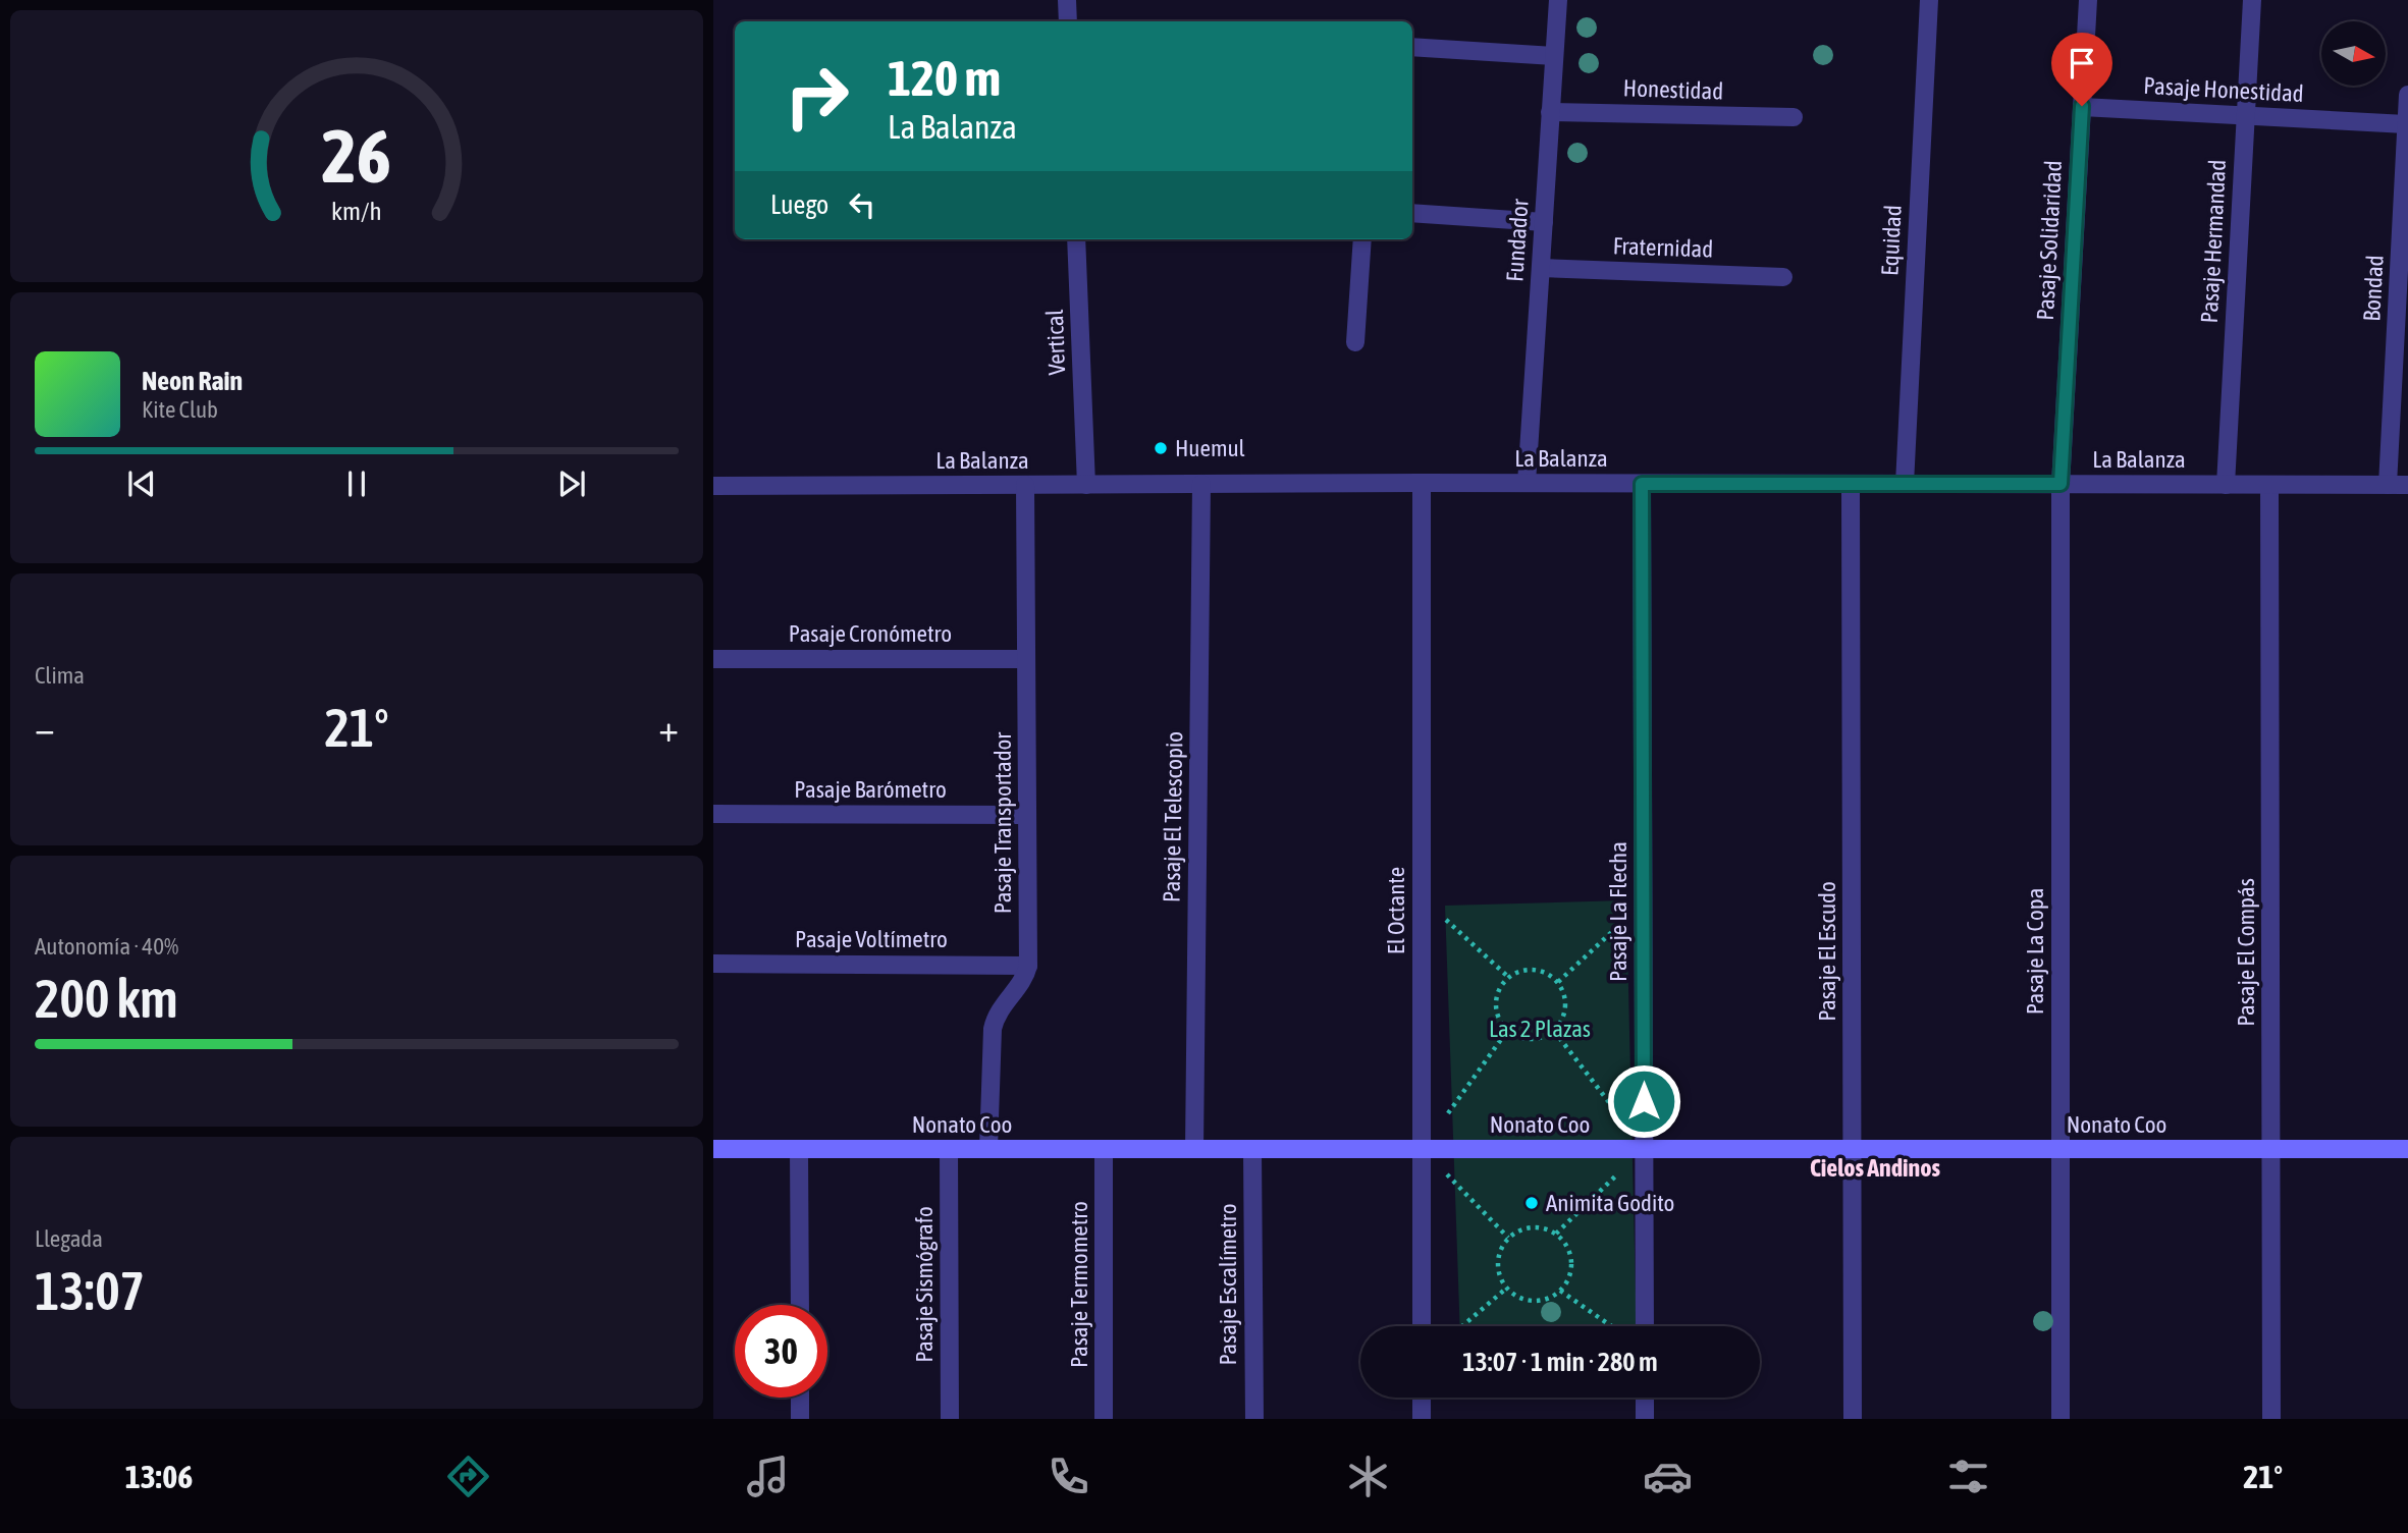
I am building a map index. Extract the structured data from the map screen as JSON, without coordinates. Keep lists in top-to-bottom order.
{
  "streets": {
    "main road": ["Nonato Coo"],
    "street": [
      "Honestidad",
      "Pasaje Honestidad",
      "Fundador",
      "Equidad",
      "Pasaje Solidaridad",
      "Pasaje Hermandad",
      "Fraternidad",
      "Bondad",
      "Vertical",
      "La Balanza",
      "Pasaje Cronómetro",
      "Pasaje Barómetro",
      "Pasaje El Telescopio",
      "Pasaje Transportador",
      "El Octante",
      "Pasaje La Flecha",
      "Pasaje Voltímetro",
      "Pasaje El Escudo",
      "Pasaje La Copa",
      "Pasaje El Compás",
      "Pasaje Sismógrafo",
      "Pasaje Termometro",
      "Pasaje Escalímetro"
    ]
  },
  "crossings": [
    ["Honestidad", "Fundador"],
    ["Pasaje Honestidad", "Pasaje Solidaridad"],
    ["Pasaje Honestidad", "Pasaje Hermandad"],
    ["Pasaje Honestidad", "Bondad"],
    ["Fundador", "Fraternidad"],
    ["Fundador", "La Balanza"],
    ["Equidad", "La Balanza"],
    ["Pasaje Solidaridad", "La Balanza"],
    ["Pasaje Solidaridad", "Pasaje La Copa"],
    ["Pasaje Hermandad", "La Balanza"],
    ["Bondad", "La Balanza"],
    ["Vertical", "La Balanza"],
    ["La Balanza", "Pasaje El Telescopio"],
    ["La Balanza", "Pasaje Transportador"],
    ["La Balanza", "El Octante"],
    ["La Balanza", "Pasaje La Flecha"],
    ["La Balanza", "Pasaje El Escudo"],
    ["La Balanza", "Pasaje La Copa"],
    ["La Balanza", "Pasaje El Compás"],
    ["Pasaje Cronómetro", "Pasaje Transportador"],
    ["Pasaje Barómetro", "Pasaje Transportador"],
    ["Pasaje El Telescopio", "Nonato Coo"],
    ["Pasaje Transportador", "Pasaje Voltímetro"],
    ["Pasaje Transportador", "Nonato Coo"],
    ["El Octante", "Nonato Coo"],
    ["Pasaje La Flecha", "Nonato Coo"],
    ["Pasaje El Escudo", "Nonato Coo"],
    ["Pasaje La Copa", "Nonato Coo"],
    ["Pasaje El Compás", "Nonato Coo"],
    ["Nonato Coo", "Pasaje Sismógrafo"],
    ["Nonato Coo", "Pasaje Termometro"],
    ["Nonato Coo", "Pasaje Escalímetro"]
  ],
  "districts": ["Cielos Andinos"],
  "parks": ["Las 2 Plazas"],
  "places": ["Huemul", "Animita Godito"],
  "north": "right",
  "page": {
    "turn": ["120 m", "La Balanza"],
    "then": "Luego",
    "song": ["Neon Rain", "Kite Club"],
    "tile": [
      "Clima",
      ["Autonomía · 40%", "200 km"],
      ["Llegada", "13:07"]
    ],
    "heat": ["−", "21°", "+"],
    "limit": "30",
    "trip": "13:07 · 1 min · 280 m",
    "tabs": ["13:06", "21°"],
    "gauge": ["26", "km/h"]
  }
}
